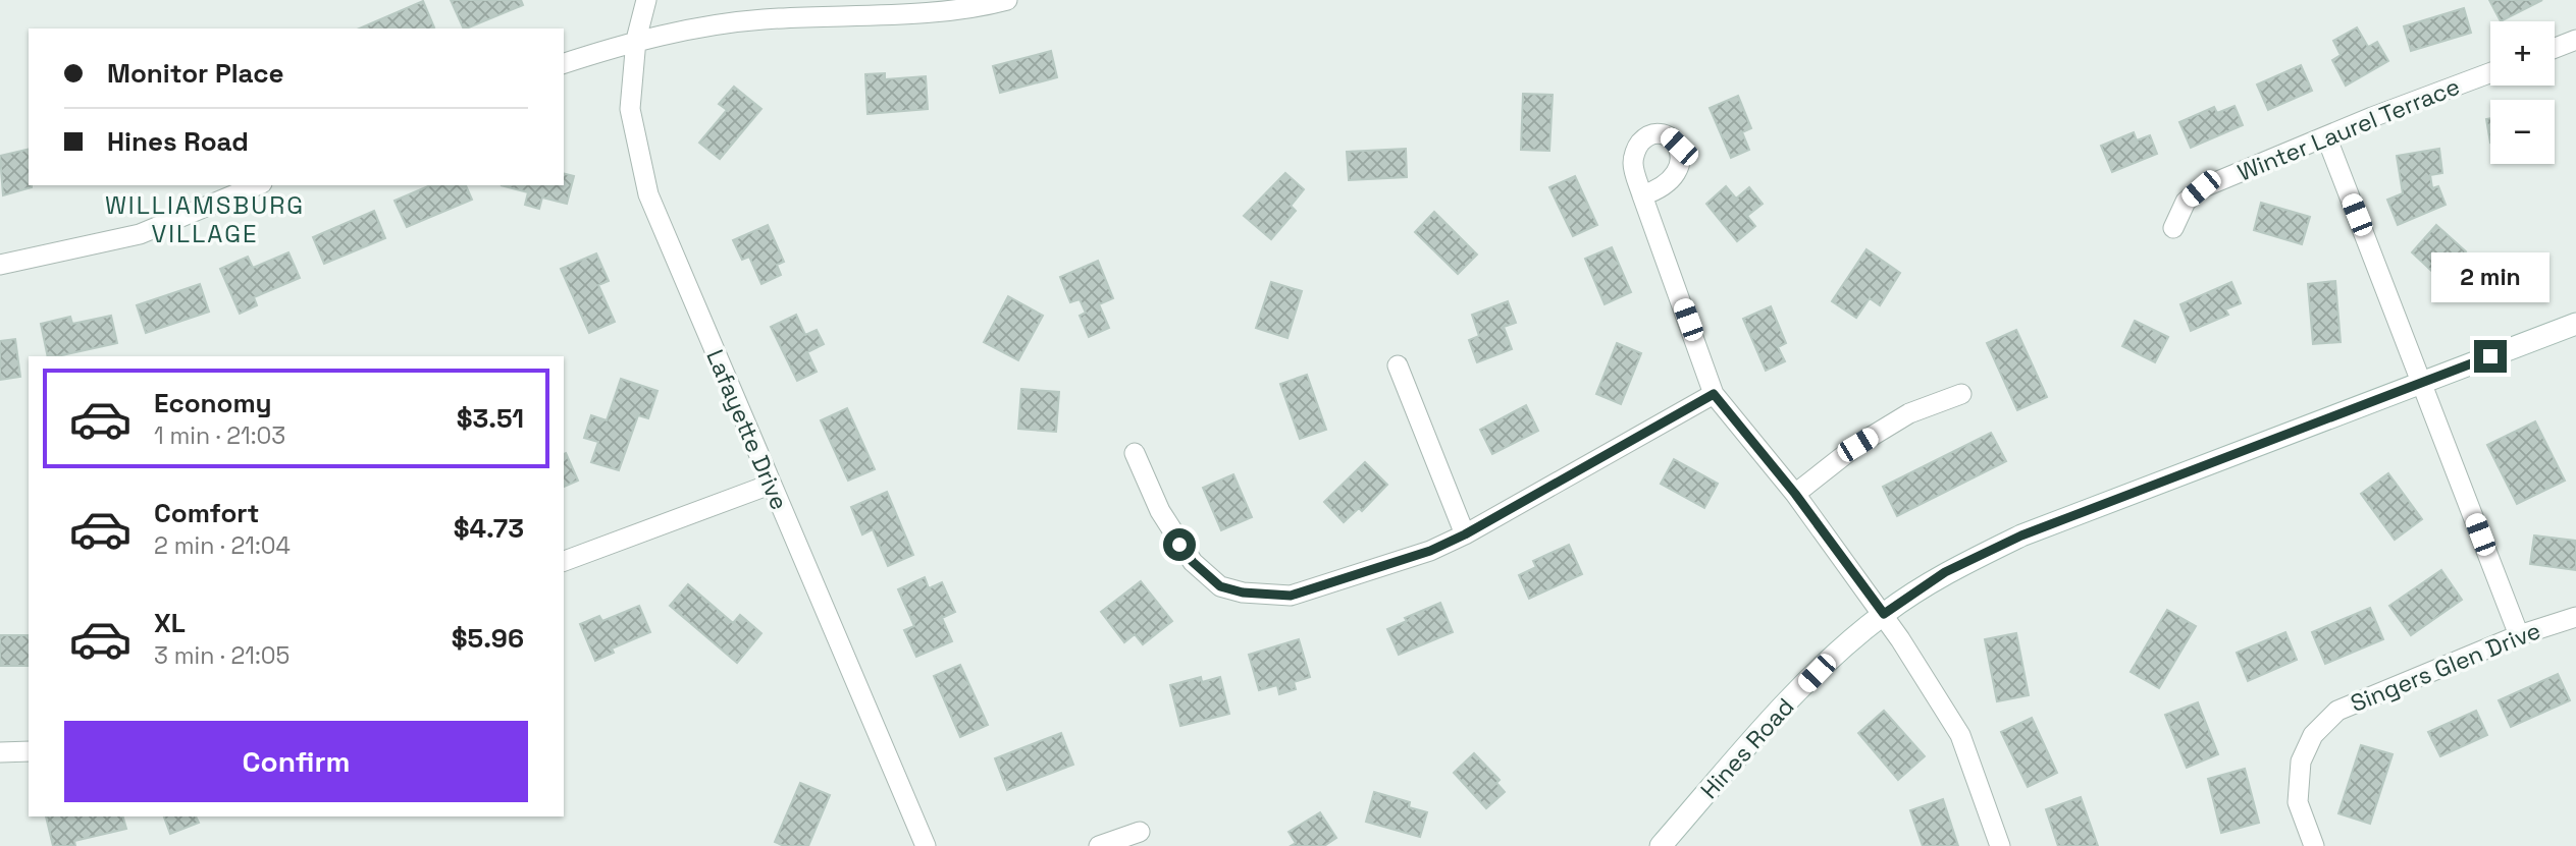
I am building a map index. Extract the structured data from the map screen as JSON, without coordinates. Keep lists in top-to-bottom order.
{
  "streets": {
    "street": [
      "Winter Laurel Terrace",
      "Lafayette Drive",
      "Singers Glen Drive",
      "Hines Road"
    ]
  },
  "districts": ["WILLIAMSBURG VILLAGE"],
  "page": {
    "map_buttons": ["+", "−"],
    "banner": ["Monitor Place", "Hines Road"],
    "bubble": "2 min",
    "list": [
      {
        "name": "Economy",
        "note": "1 min · 21:03",
        "value": "$3.51"
      },
      {
        "name": "Comfort",
        "note": "2 min · 21:04",
        "value": "$4.73"
      },
      {
        "name": "XL",
        "note": "3 min · 21:05",
        "value": "$5.96"
      }
    ],
    "buttons": "Confirm"
  }
}
